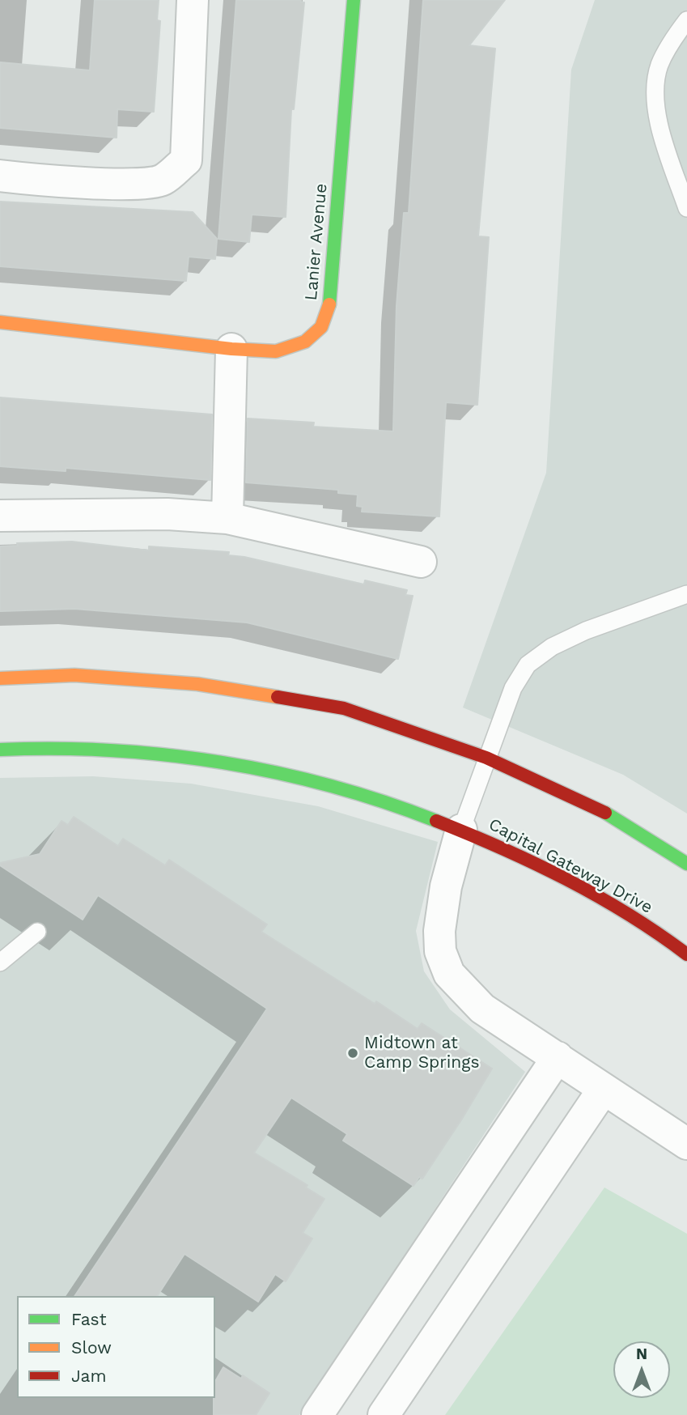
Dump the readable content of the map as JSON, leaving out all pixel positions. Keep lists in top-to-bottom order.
{
  "streets": {
    "street": ["Lanier Avenue", "Capital Gateway Drive"]
  },
  "places": ["Midtown at Camp Springs"],
  "legend": ["Fast", "Slow", "Jam"],
  "north": "top"
}
